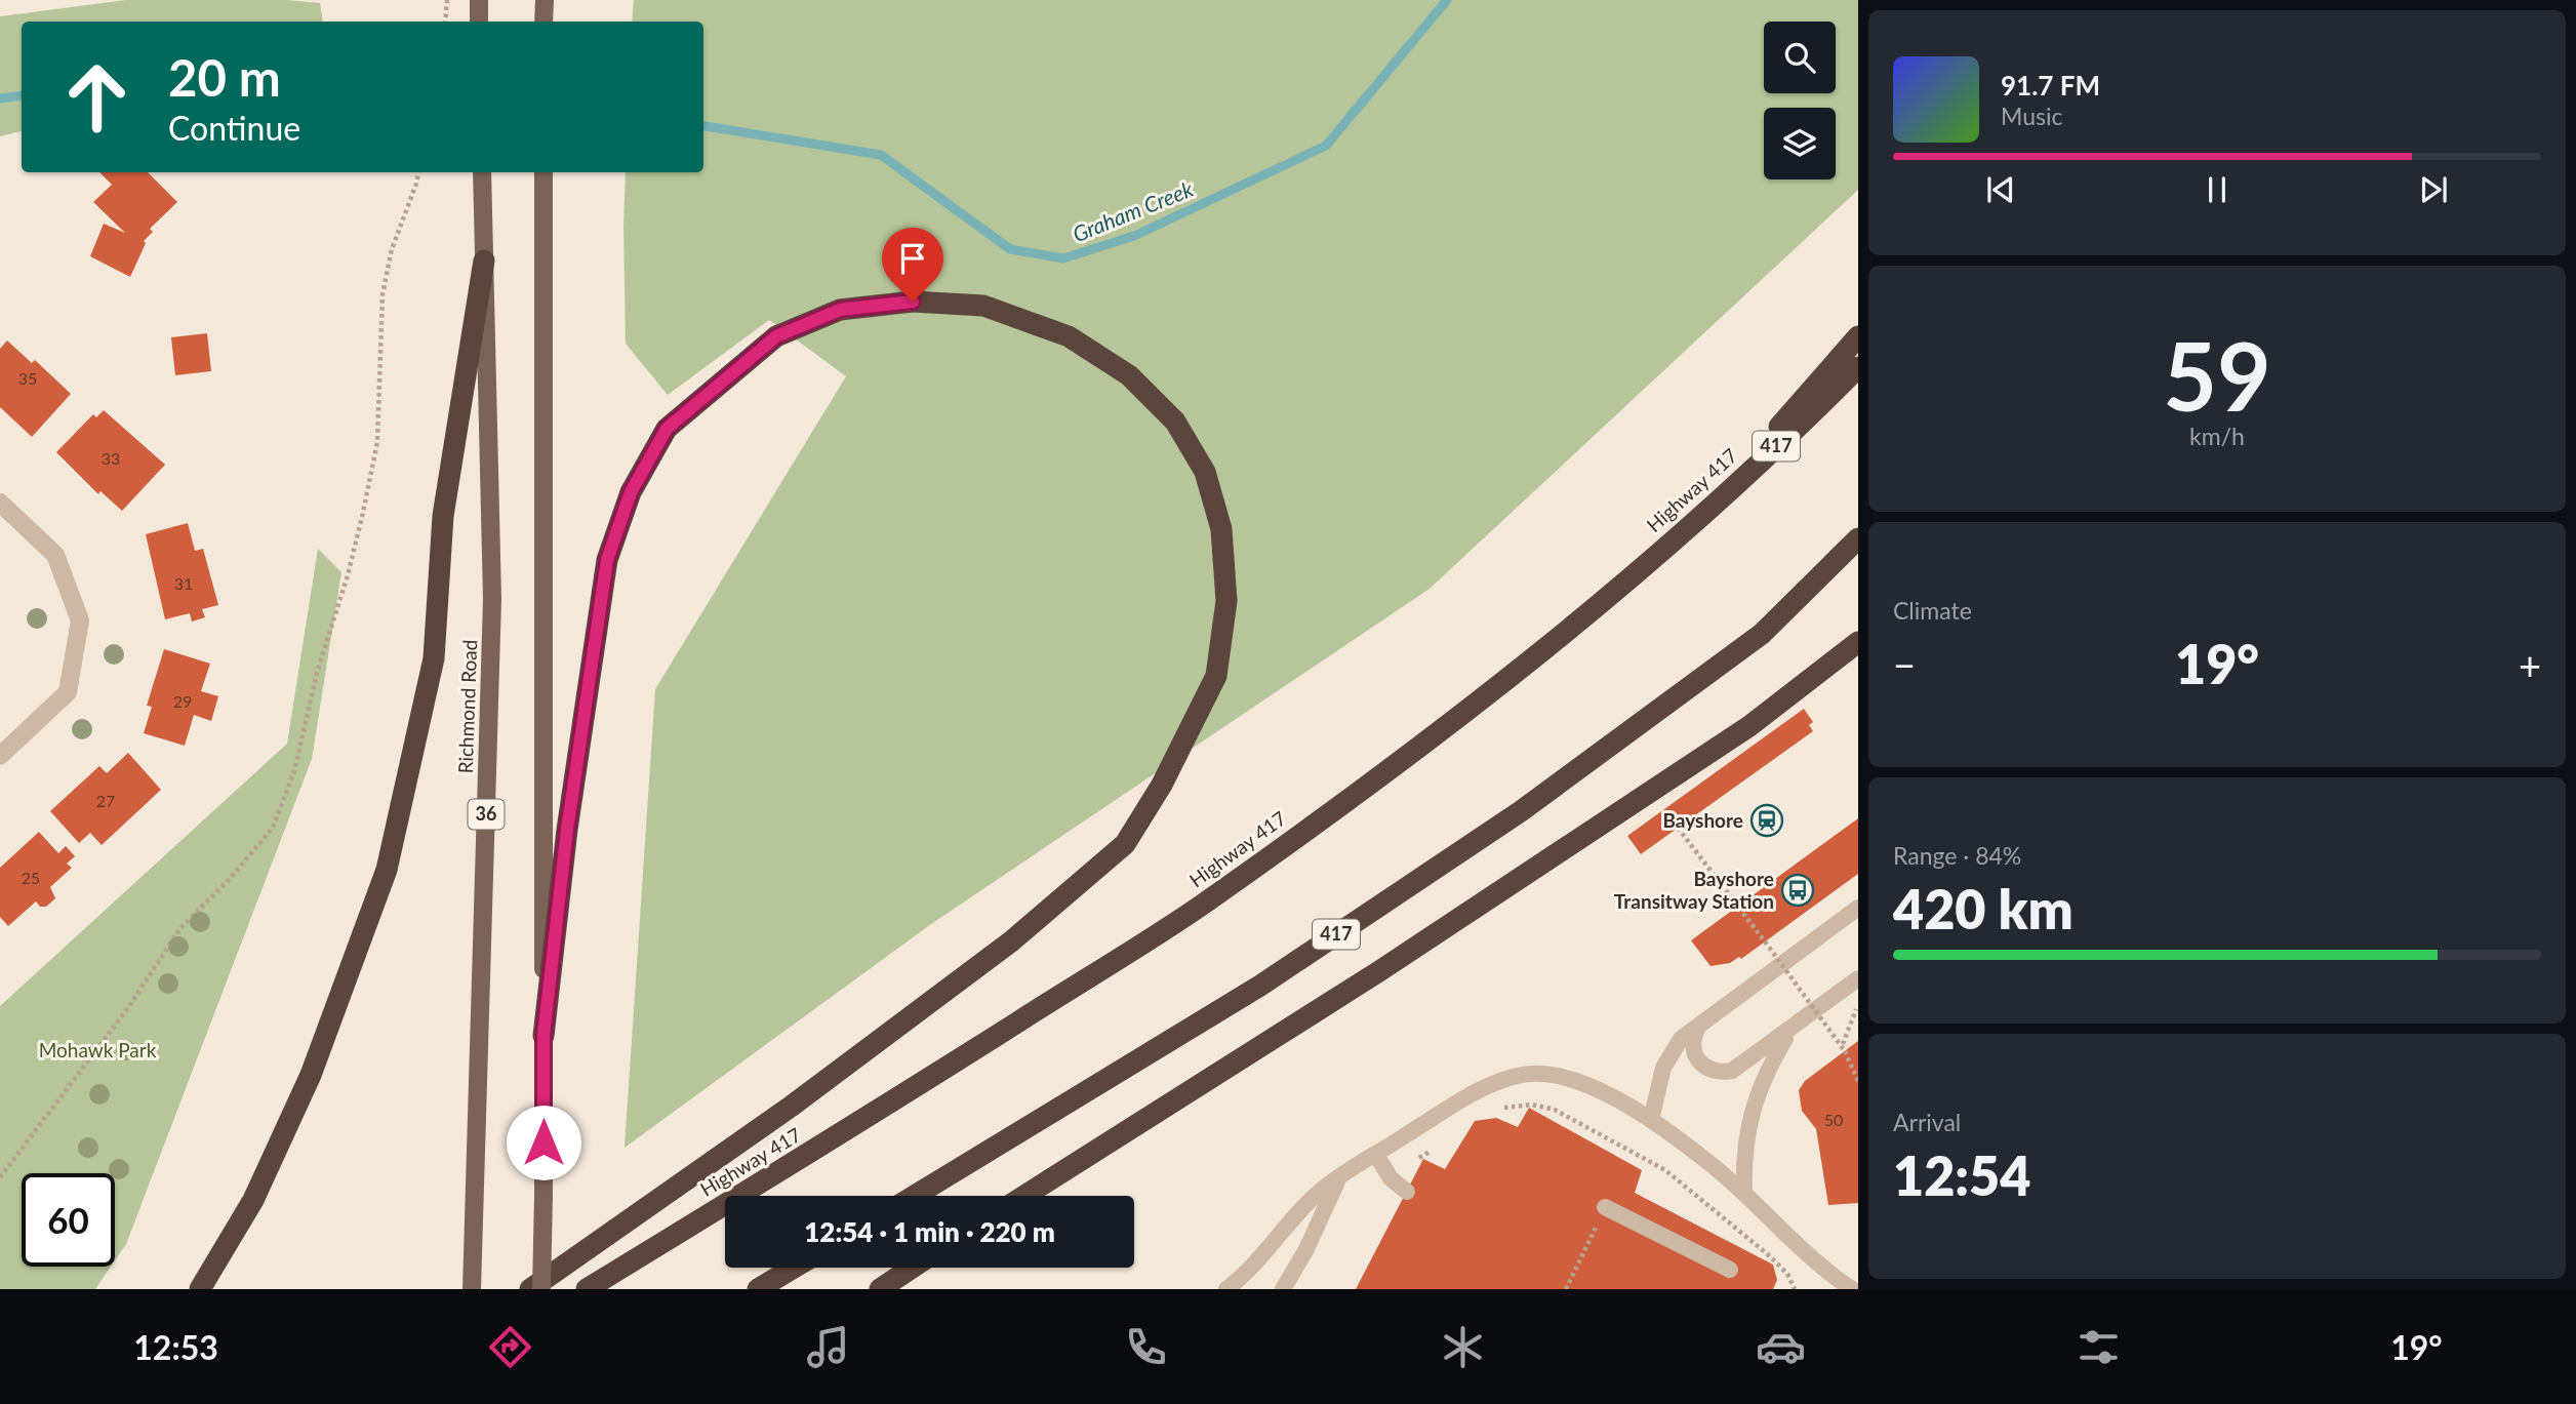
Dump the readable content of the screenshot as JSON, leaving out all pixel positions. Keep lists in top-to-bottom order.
{
  "streets": {
    "highway": ["417", "Highway 417"],
    "main road": ["Richmond Road", "36"]
  },
  "water": ["Graham Creek"],
  "parks": ["Mohawk Park"],
  "places": {
    "station": ["Bayshore"],
    "bus stop": ["Bayshore Transitway Station"]
  },
  "house_numbers": [
    "35",
    "33",
    "31",
    "29",
    "27",
    "25",
    "50"
  ],
  "page": {
    "turn": ["20 m", "Continue"],
    "song": ["91.7 FM", "Music"],
    "tile": [
      ["59", "km/h"],
      "Climate",
      ["Range · 84%", "420 km"],
      ["Arrival", "12:54"]
    ],
    "heat": ["−", "19°", "+"],
    "limit": "60",
    "trip": "12:54 · 1 min · 220 m",
    "tabs": ["12:53", "19°"]
  }
}
